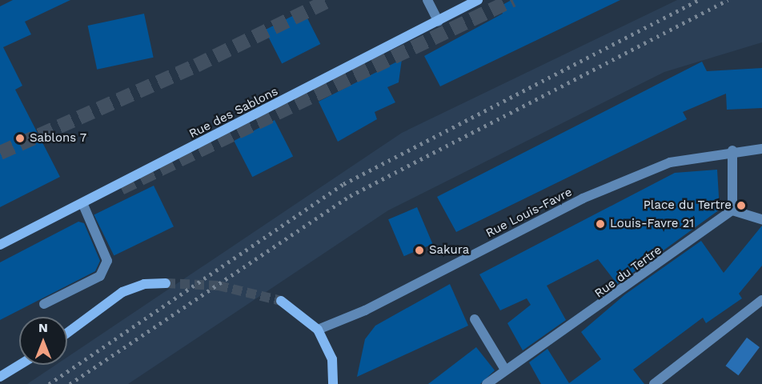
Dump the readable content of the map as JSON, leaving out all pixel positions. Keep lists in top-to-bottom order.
{
  "streets": {
    "main road": ["Rue des Sablons"],
    "street": ["Rue Louis-Favre", "Rue du Tertre"]
  },
  "places": [
    "Sablons 7",
    "Place du Tertre",
    "Louis-Favre 21",
    "Sakura"
  ],
  "north": "top"
}
